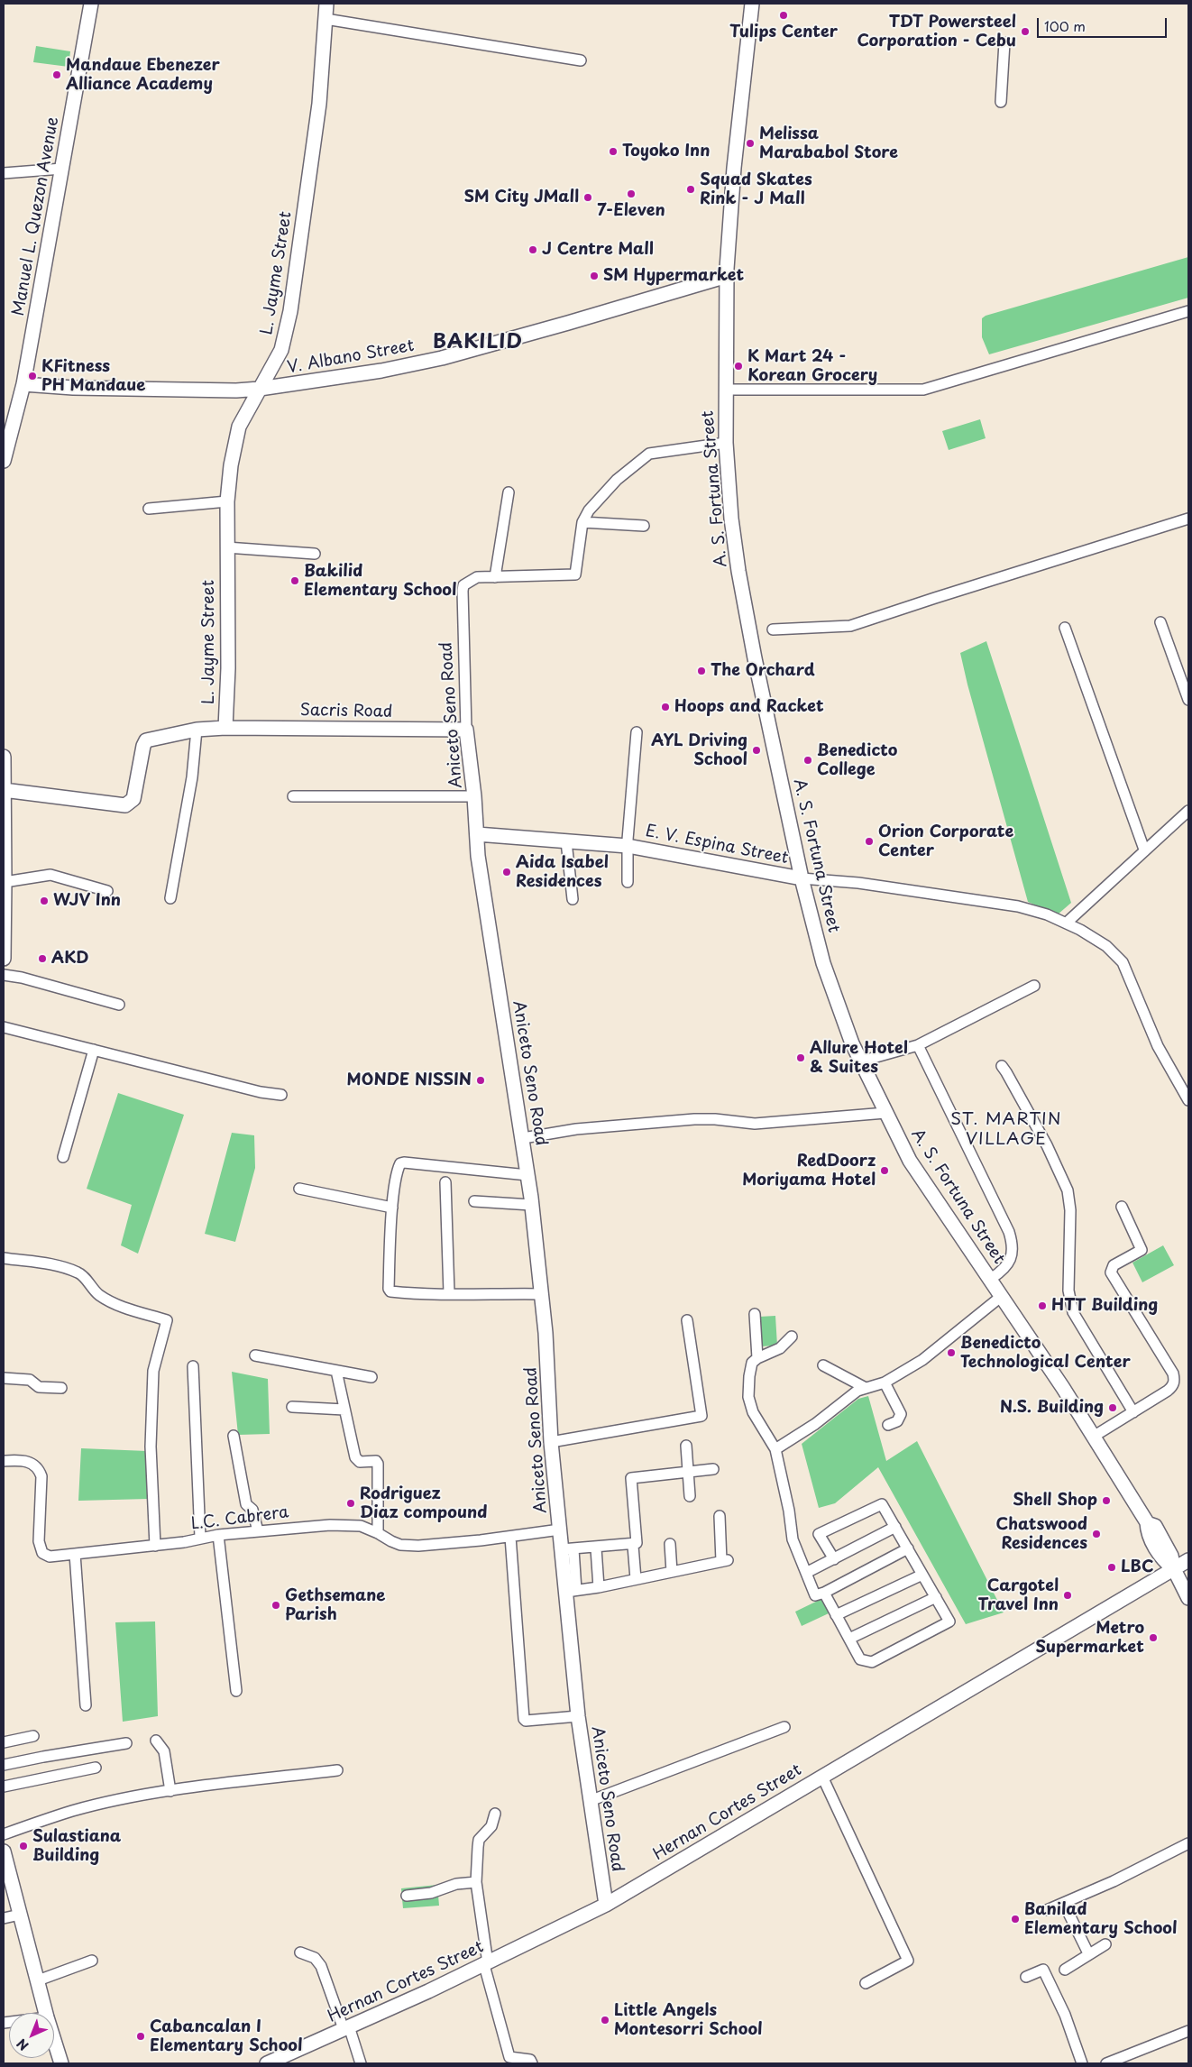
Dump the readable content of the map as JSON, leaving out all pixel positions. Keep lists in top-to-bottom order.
{
  "streets": {
    "main road": [
      "Manuel L. Quezon Avenue",
      "L. Jayme Street",
      "V. Albano Street",
      "A. S. Fortuna Street",
      "Sacris Road",
      "Aniceto Seno Road",
      "E. V. Espina Street",
      "Hernan Cortes Street"
    ],
    "street": ["L.C. Cabrera"]
  },
  "crossings": [
    ["Manuel L. Quezon Avenue", "V. Albano Street"],
    ["L. Jayme Street", "V. Albano Street"],
    ["L. Jayme Street", "Sacris Road"],
    ["V. Albano Street", "A. S. Fortuna Street"],
    ["A. S. Fortuna Street", "Aniceto Seno Road"],
    ["A. S. Fortuna Street", "E. V. Espina Street"],
    ["A. S. Fortuna Street", "Hernan Cortes Street"],
    ["Sacris Road", "Aniceto Seno Road"],
    ["Aniceto Seno Road", "E. V. Espina Street"],
    ["Aniceto Seno Road", "L.C. Cabrera"],
    ["Aniceto Seno Road", "Hernan Cortes Street"]
  ],
  "districts": ["BAKILID", "ST. MARTIN VILLAGE"],
  "places": [
    "Tulips Center",
    "TDT Powersteel Corporation - Cebu",
    "Mandaue Ebenezer Alliance Academy",
    "Melissa Marababol Store",
    "Toyoko Inn",
    "Squad Skates Rink - J Mall",
    "7-Eleven",
    "SM City JMall",
    "J Centre Mall",
    "SM Hypermarket",
    "K Mart 24 - Korean Grocery",
    "KFitness PH Mandaue",
    "Bakilid Elementary School",
    "The Orchard",
    "Hoops and Racket",
    "AYL Driving School",
    "Benedicto College",
    "Orion Corporate Center",
    "Aida Isabel Residences",
    "WJV Inn",
    "AKD",
    "Allure Hotel & Suites",
    "MONDE NISSIN",
    "RedDoorz Moriyama Hotel",
    "HTT Building",
    "Benedicto Technological Center",
    "N.S. Building",
    "Shell Shop",
    "Rodriguez Diaz compound",
    "Chatswood Residences",
    "LBC",
    "Cargotel Travel Inn",
    "Gethsemane Parish",
    "Metro Supermarket",
    "Sulastiana Building",
    "Banilad Elementary School",
    "Little Angels Montesorri School",
    "Cabancalan I Elementary School"
  ],
  "scale_bar": "100 m",
  "north": "bottom left"
}
